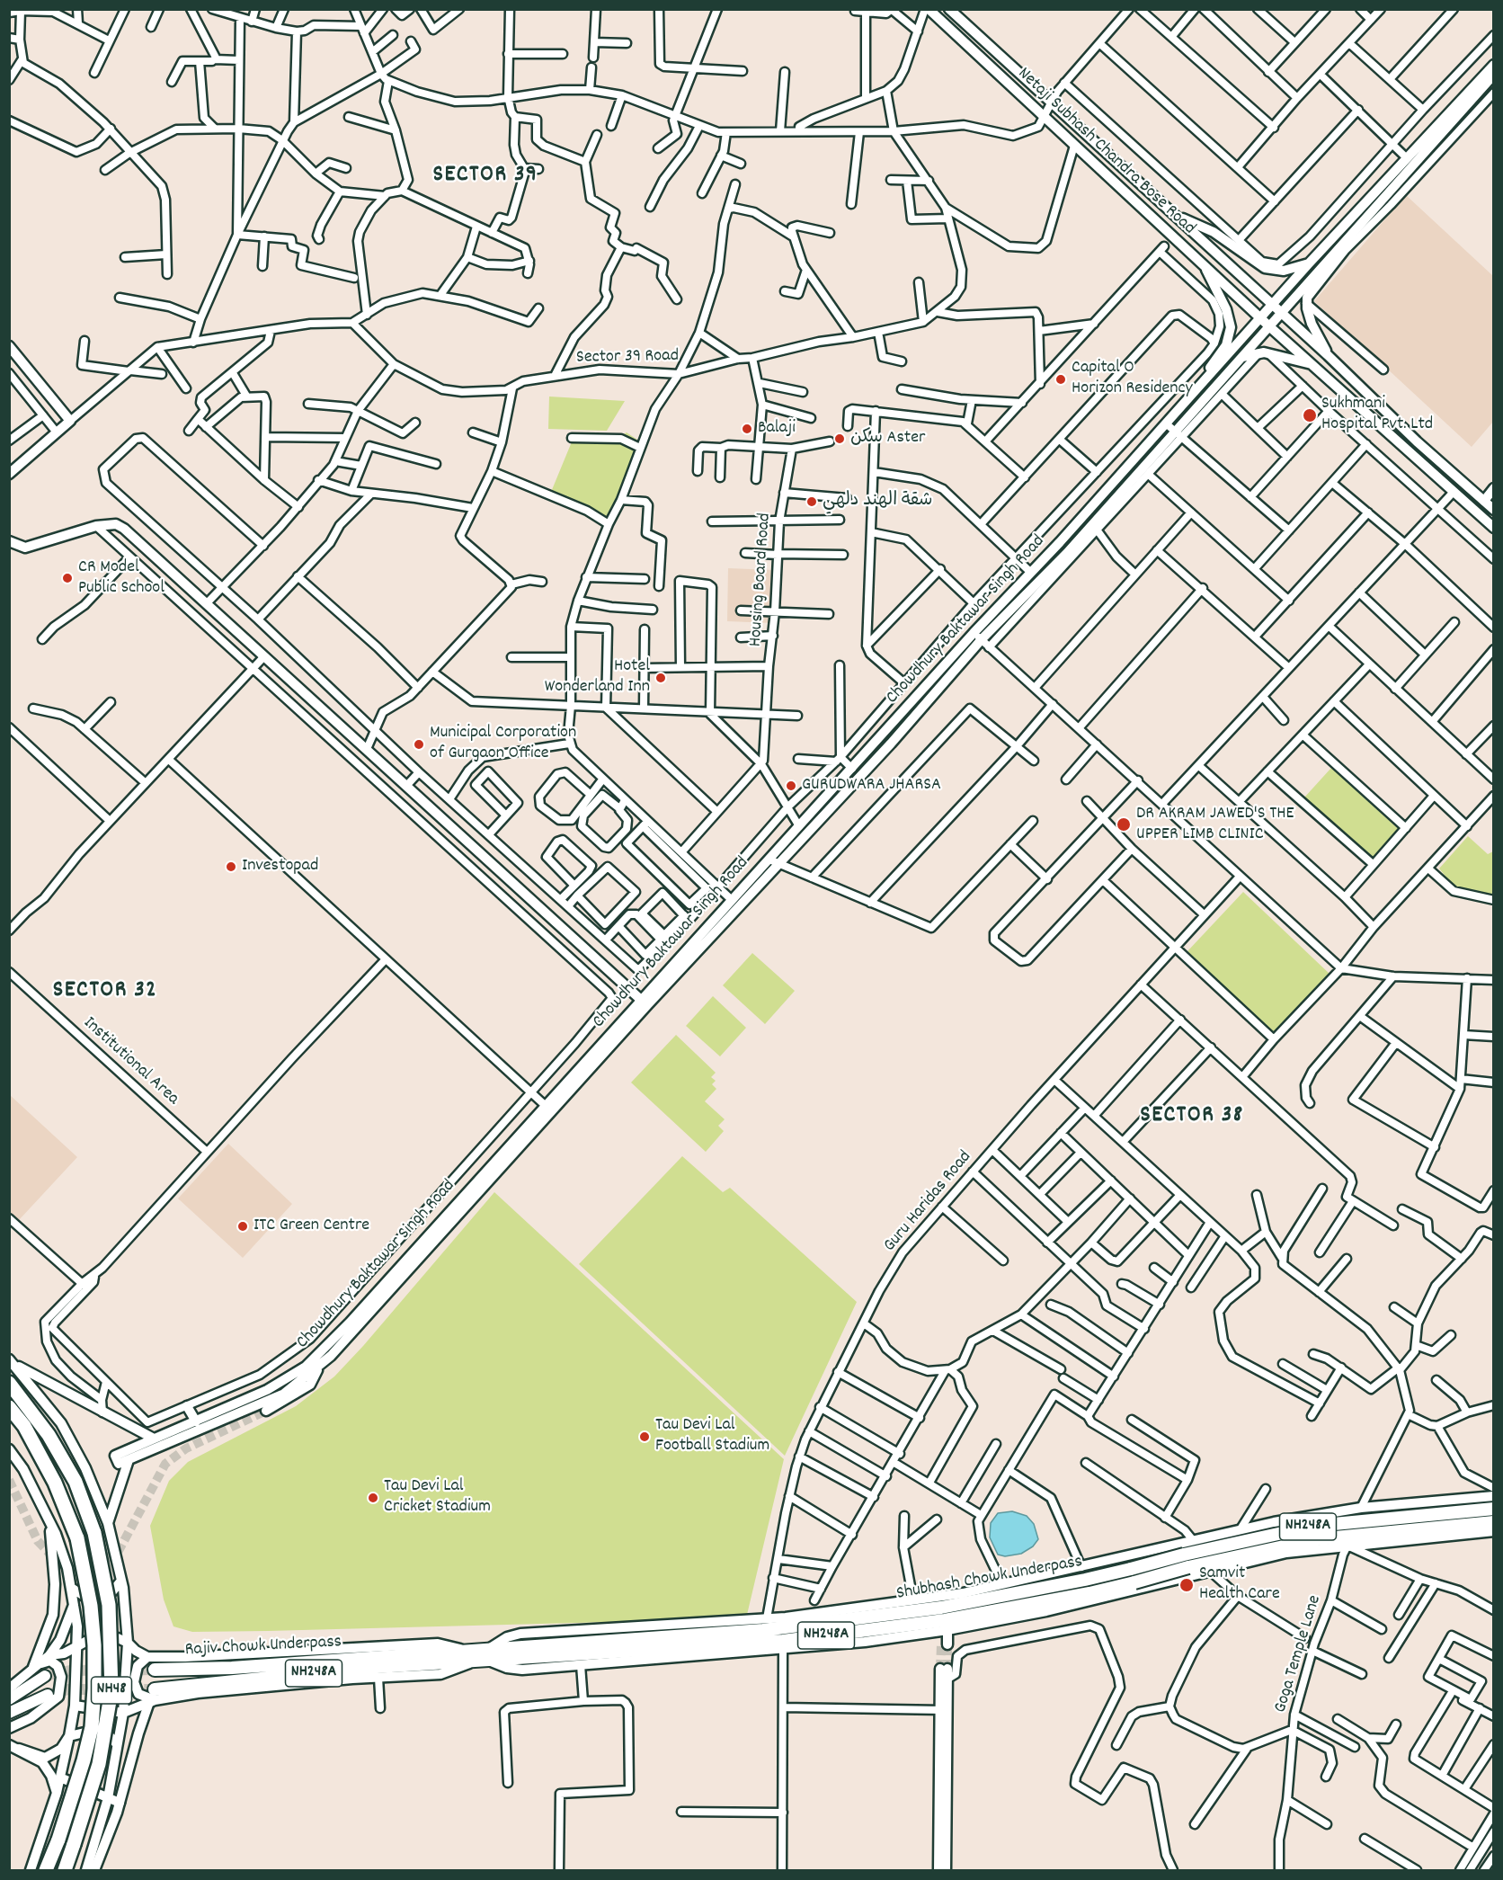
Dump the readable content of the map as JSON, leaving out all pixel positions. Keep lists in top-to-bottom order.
{
  "streets": {
    "highway": [
      "NH248A",
      "Shubhash Chowk Underpass",
      "Rajiv Chowk Underpass",
      "NH48"
    ],
    "main road": ["Netaji Subhash Chandra Bose Road", "Chowdhury Baktawar Singh Road"],
    "street": [
      "Sector 39 Road",
      "Housing Board Road",
      "Institutional Area",
      "Guru Haridas Road",
      "Goga Temple Lane"
    ]
  },
  "crossings": [
    ["Netaji Subhash Chandra Bose Road", "Chowdhury Baktawar Singh Road"],
    ["NH248A", "Shubhash Chowk Underpass"],
    ["NH248A", "Rajiv Chowk Underpass"]
  ],
  "districts": ["SECTOR 39", "SECTOR 32", "SECTOR 38"],
  "places": [
    "Capital O Horizon Residency",
    "Sukhmani Hospital Pvt. Ltd",
    "Balaji",
    "سكن Aster",
    "شقة الهند دلهي",
    "CR Model Public School",
    "Hotel Wonderland Inn",
    "Municipal Corporation of Gurgaon Office",
    "GURUDWARA JHARSA",
    "DR AKRAM JAWED'S THE UPPER LIMB CLINIC",
    "Investopad",
    "ITC Green Centre",
    "Tau Devi Lal Football Stadium",
    "Tau Devi Lal Cricket Stadium",
    "Samvit Health Care"
  ]
}
